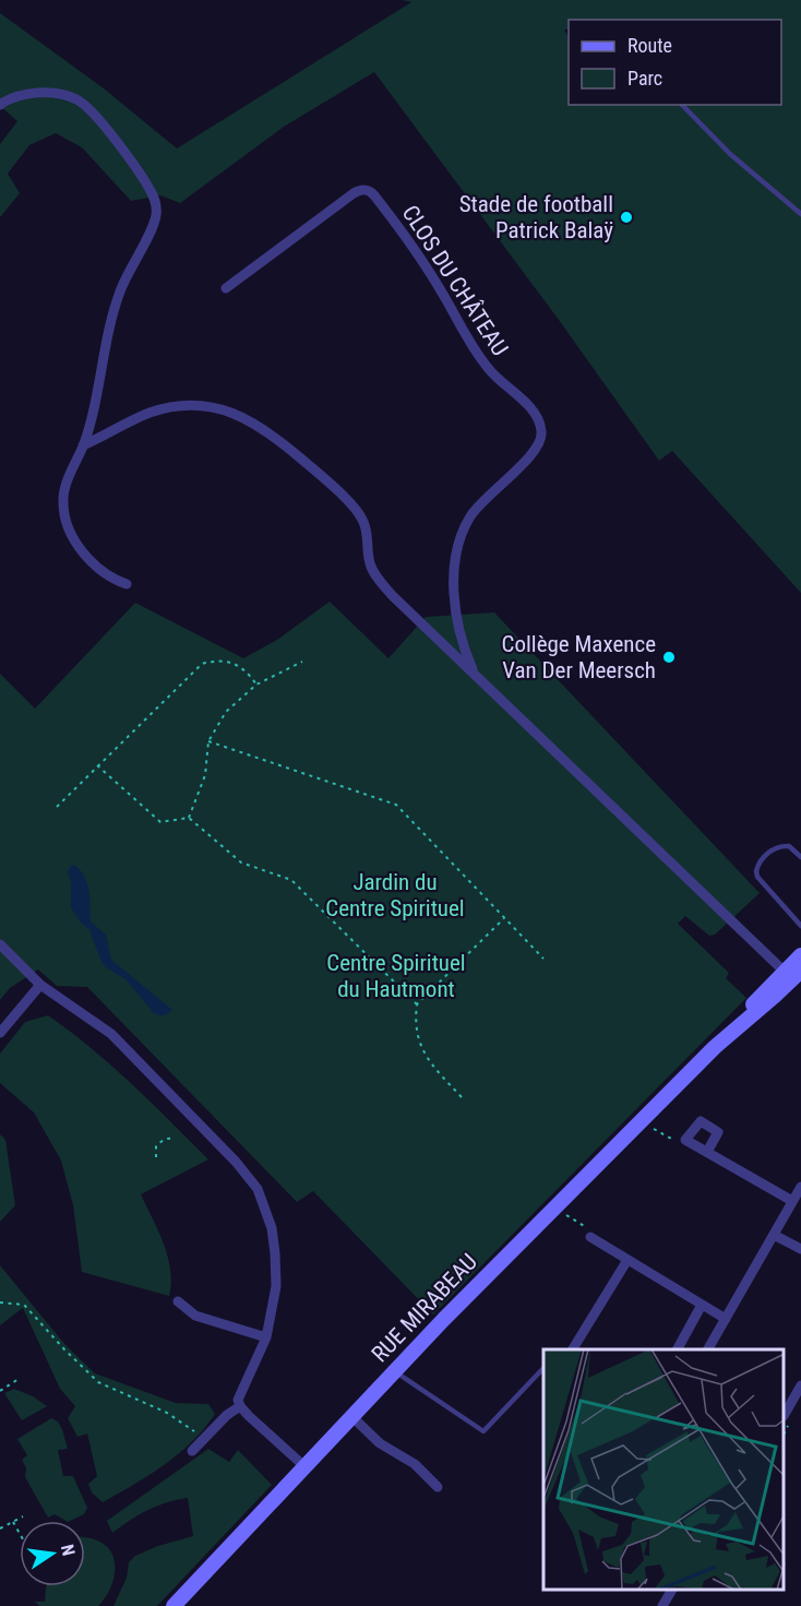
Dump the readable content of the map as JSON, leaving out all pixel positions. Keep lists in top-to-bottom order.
{
  "streets": {
    "main road": ["RUE MIRABEAU"],
    "street": ["CLOS DU CHÂTEAU"]
  },
  "parks": ["Jardin du Centre Spirituel", "Centre Spirituel du Hautmont"],
  "places": ["Stade de football Patrick Balaÿ", "Collège Maxence Van Der Meersch"],
  "legend": ["Route", "Parc"],
  "north": "right"
}
